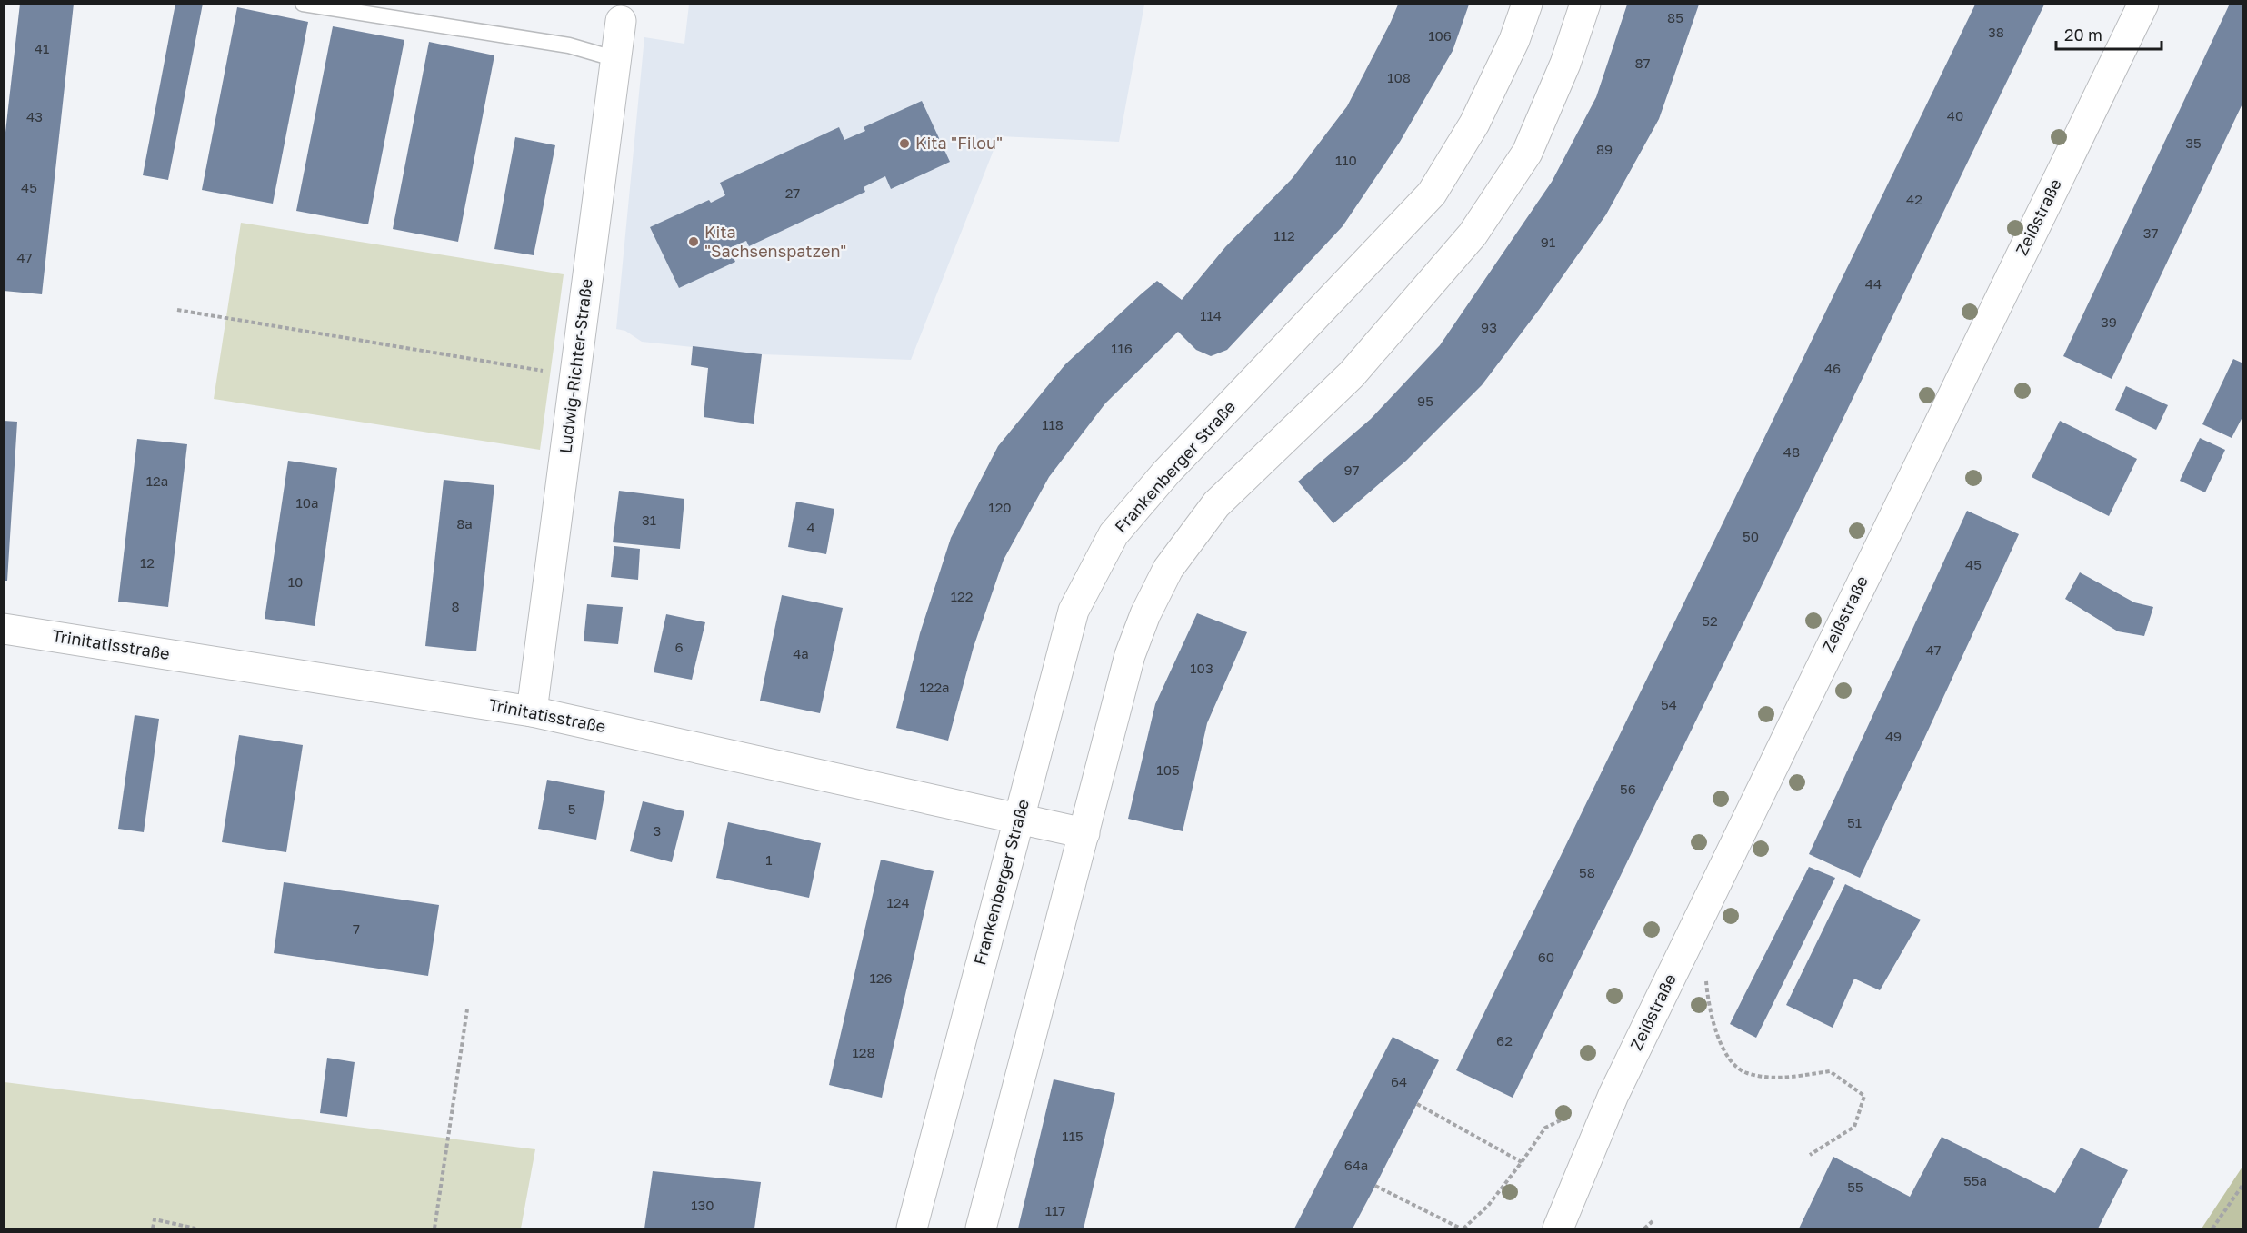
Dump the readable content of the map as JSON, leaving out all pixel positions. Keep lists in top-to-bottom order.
{
  "streets": {
    "street": [
      "Zeißstraße",
      "Ludwig-Richter-Straße",
      "Frankenberger Straße",
      "Trinitatisstraße"
    ]
  },
  "crossings": [
    ["Ludwig-Richter-Straße", "Trinitatisstraße"],
    ["Frankenberger Straße", "Trinitatisstraße"]
  ],
  "places": ["Kita \"Filou\"", "Kita \"Sachsenspatzen\""],
  "house_numbers": [
    "85",
    "38",
    "106",
    "41",
    "87",
    "108",
    "40",
    "43",
    "35",
    "89",
    "110",
    "45",
    "27",
    "42",
    "37",
    "112",
    "91",
    "47",
    "44",
    "114",
    "39",
    "93",
    "116",
    "46",
    "95",
    "118",
    "48",
    "97",
    "12a",
    "10a",
    "120",
    "31",
    "8a",
    "4",
    "50",
    "12",
    "45",
    "10",
    "122",
    "8",
    "52",
    "6",
    "47",
    "4a",
    "103",
    "122a",
    "54",
    "49",
    "105",
    "56",
    "5",
    "51",
    "3",
    "1",
    "58",
    "124",
    "7",
    "60",
    "126",
    "62",
    "128",
    "64",
    "115",
    "64a",
    "55a",
    "55",
    "130",
    "117"
  ],
  "scale_bar": "20 m"
}
